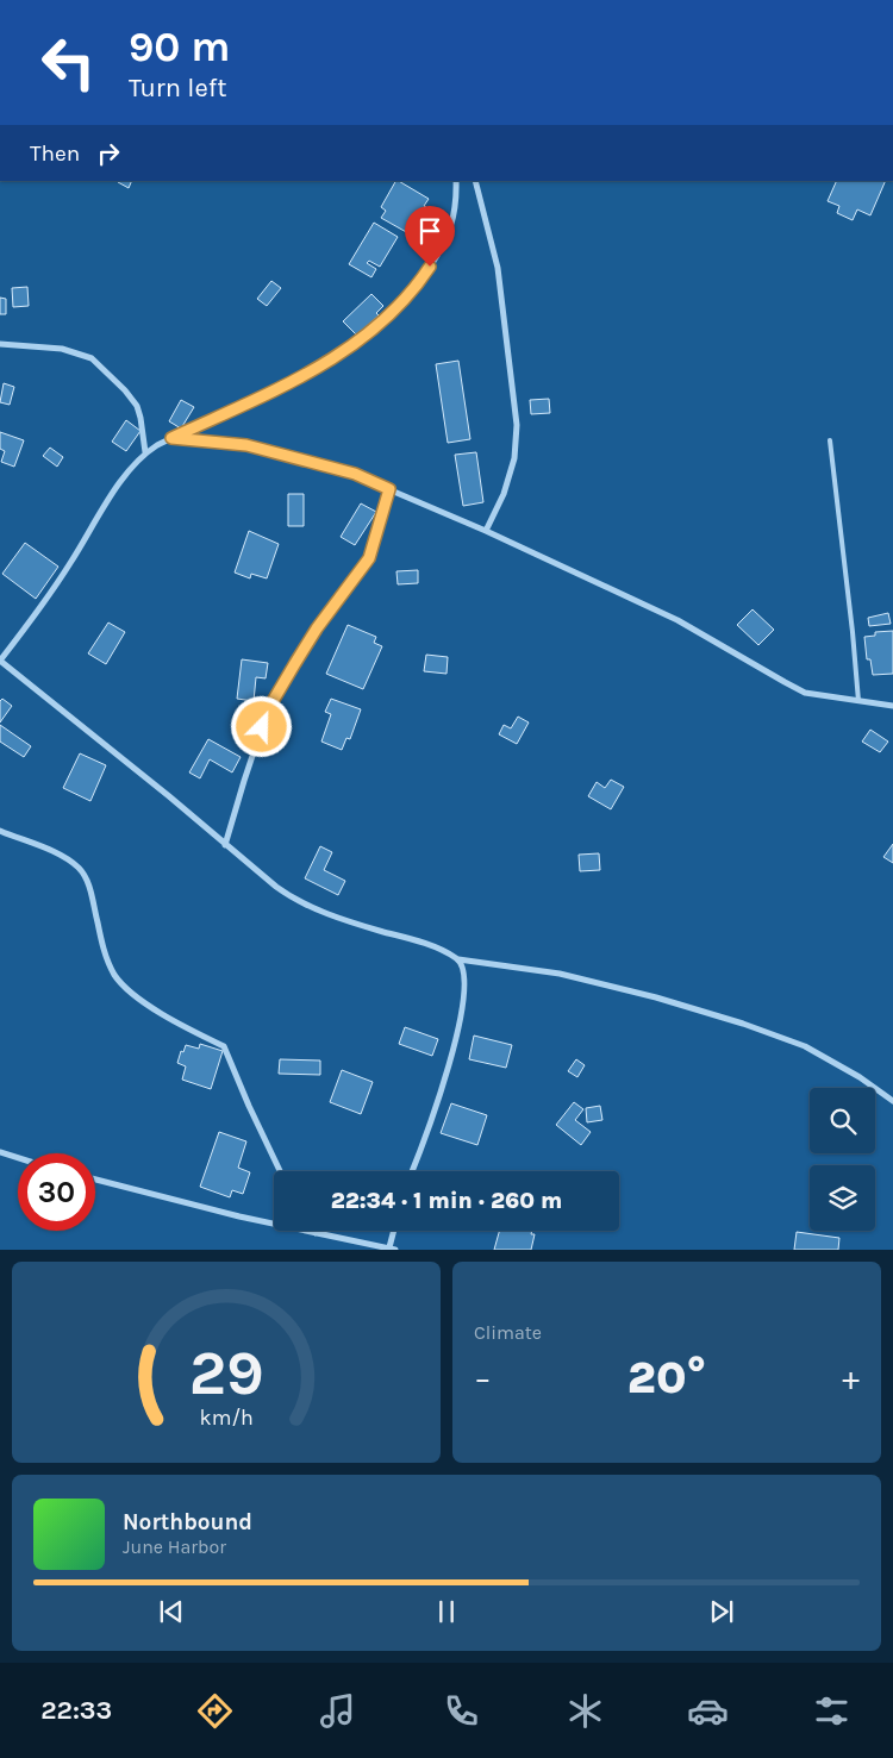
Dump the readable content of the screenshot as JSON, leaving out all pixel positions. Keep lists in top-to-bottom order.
{
  "page": {
    "turn": ["90 m", "Turn left"],
    "then": "Then",
    "limit": "30",
    "trip": "22:34 · 1 min · 260 m",
    "tile": "Climate",
    "heat": ["−", "20°", "+"],
    "song": ["Northbound", "June Harbor"],
    "tabs": "22:33",
    "gauge": ["29", "km/h"]
  }
}
